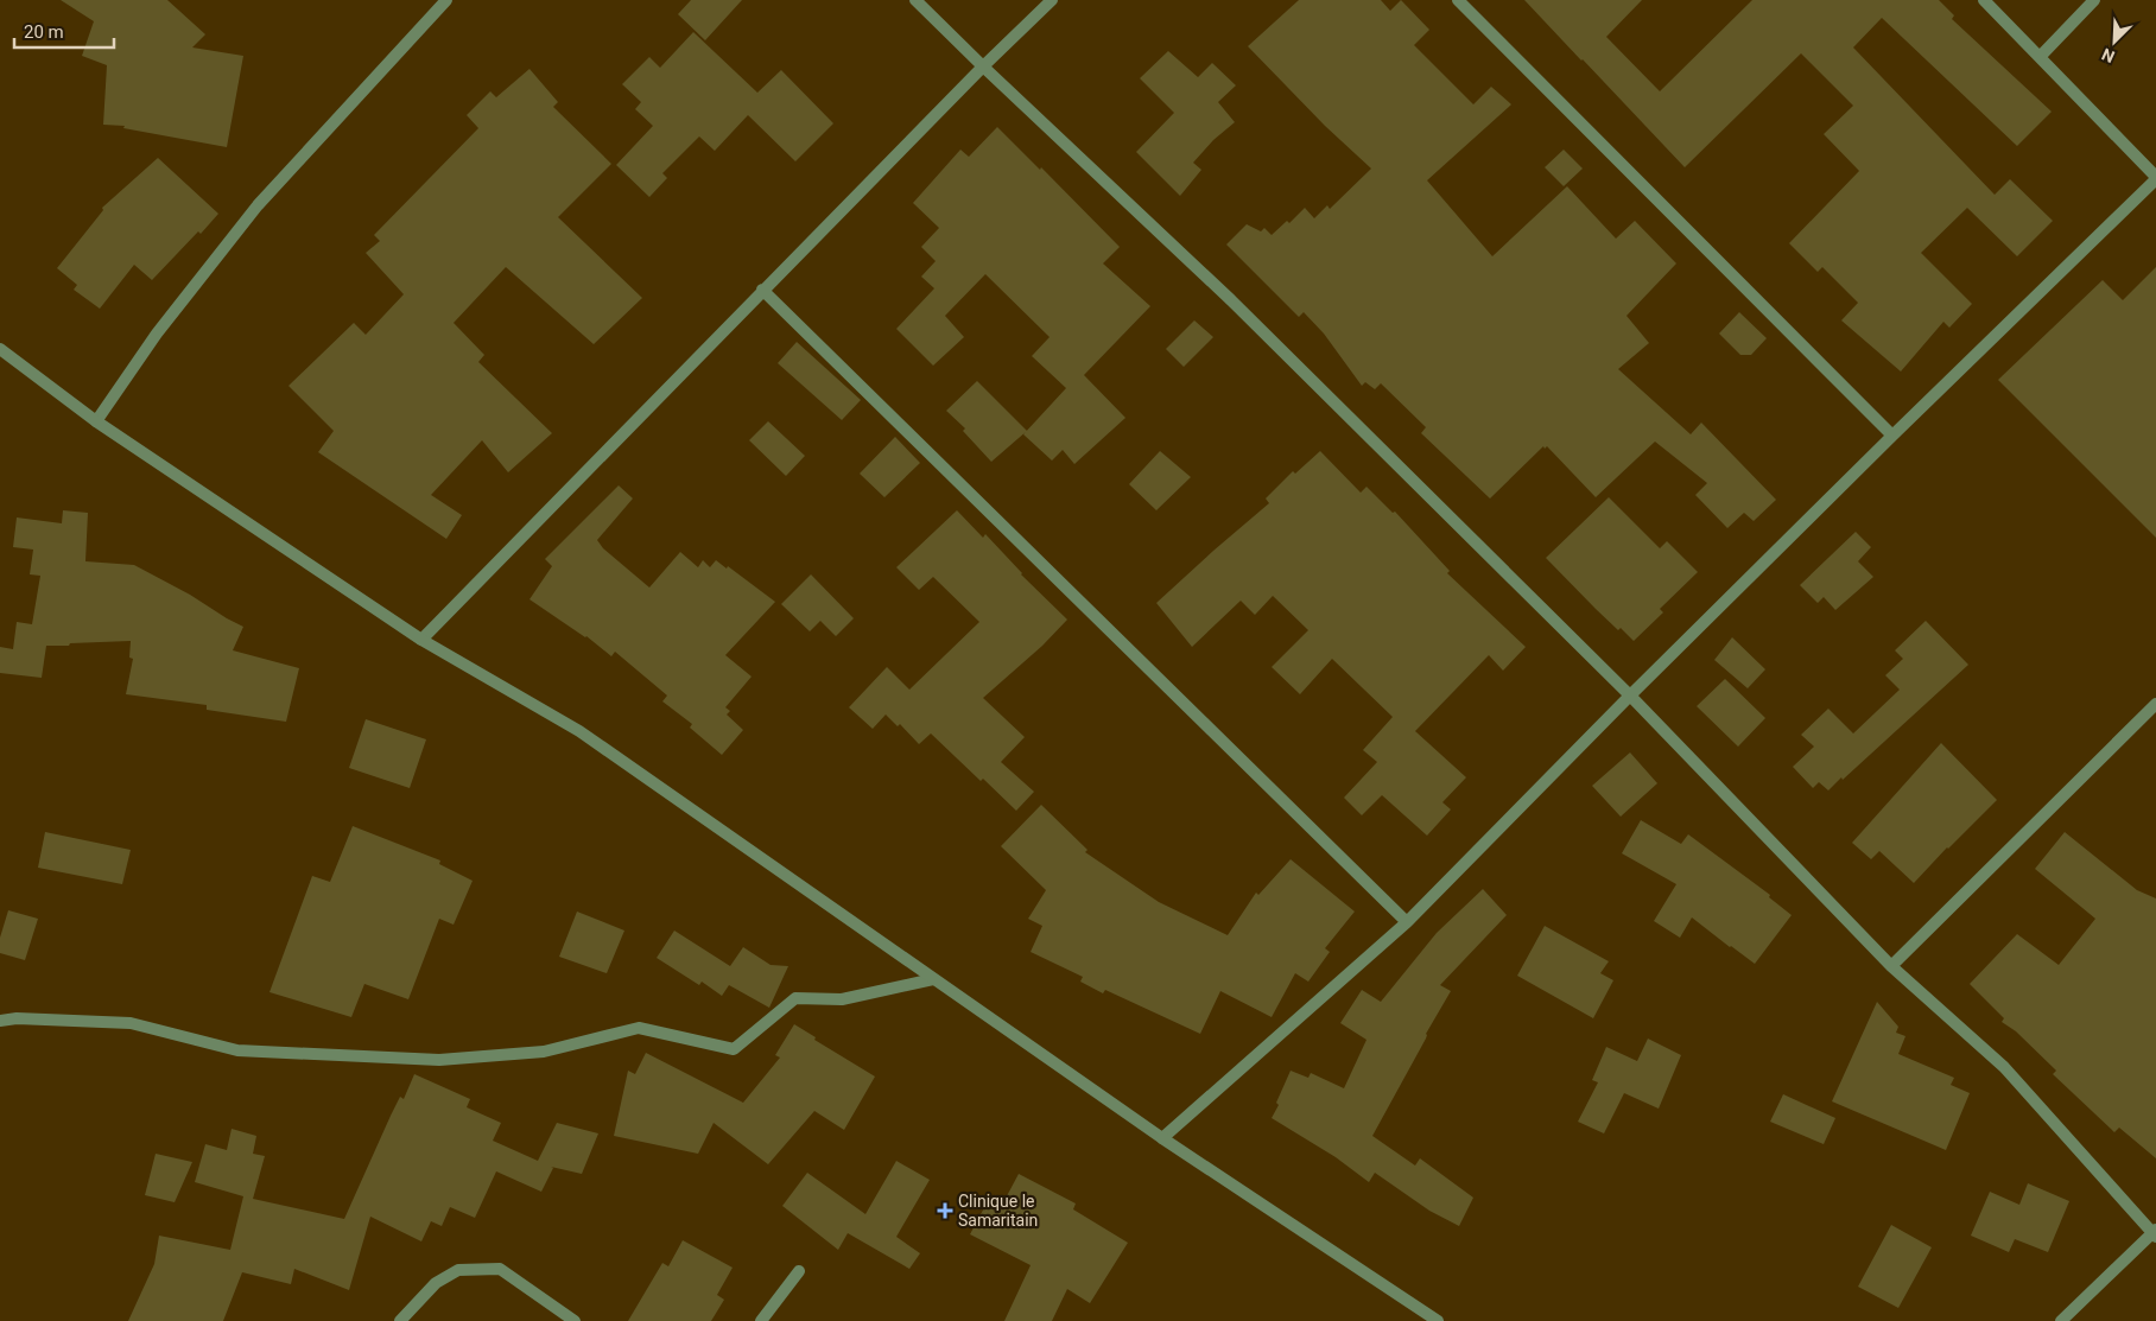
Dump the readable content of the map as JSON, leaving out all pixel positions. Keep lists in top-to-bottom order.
{
  "places": {
    "health": ["Clinique le Samaritain"]
  },
  "scale_bar": "20 m",
  "north": "bottom left"
}
